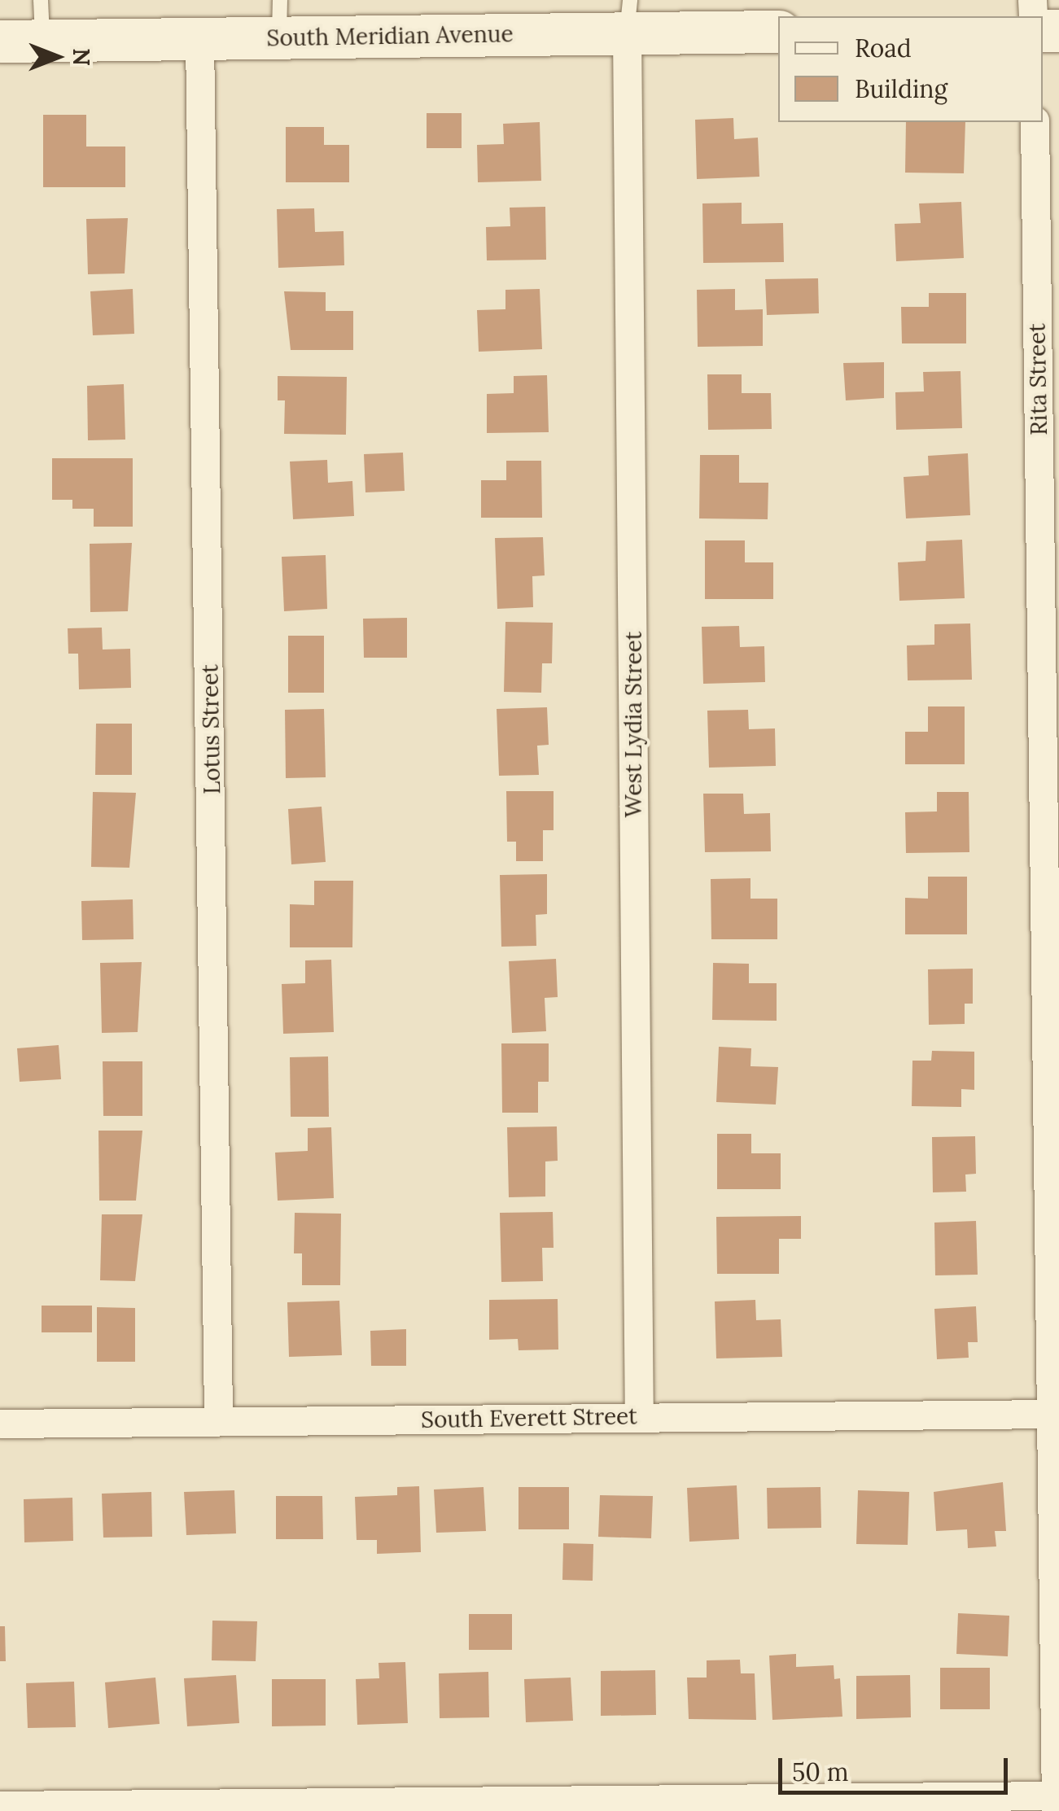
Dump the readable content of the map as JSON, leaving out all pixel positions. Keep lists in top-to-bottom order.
{
  "streets": {
    "main road": ["South Meridian Avenue"],
    "street": [
      "Rita Street",
      "West Lydia Street",
      "Lotus Street",
      "South Everett Street"
    ]
  },
  "crossings": [
    ["South Meridian Avenue", "West Lydia Street"],
    ["South Meridian Avenue", "Lotus Street"],
    ["Rita Street", "South Everett Street"],
    ["West Lydia Street", "South Everett Street"],
    ["Lotus Street", "South Everett Street"]
  ],
  "legend": ["Road", "Building"],
  "scale_bar": "50 m",
  "north": "right"
}
